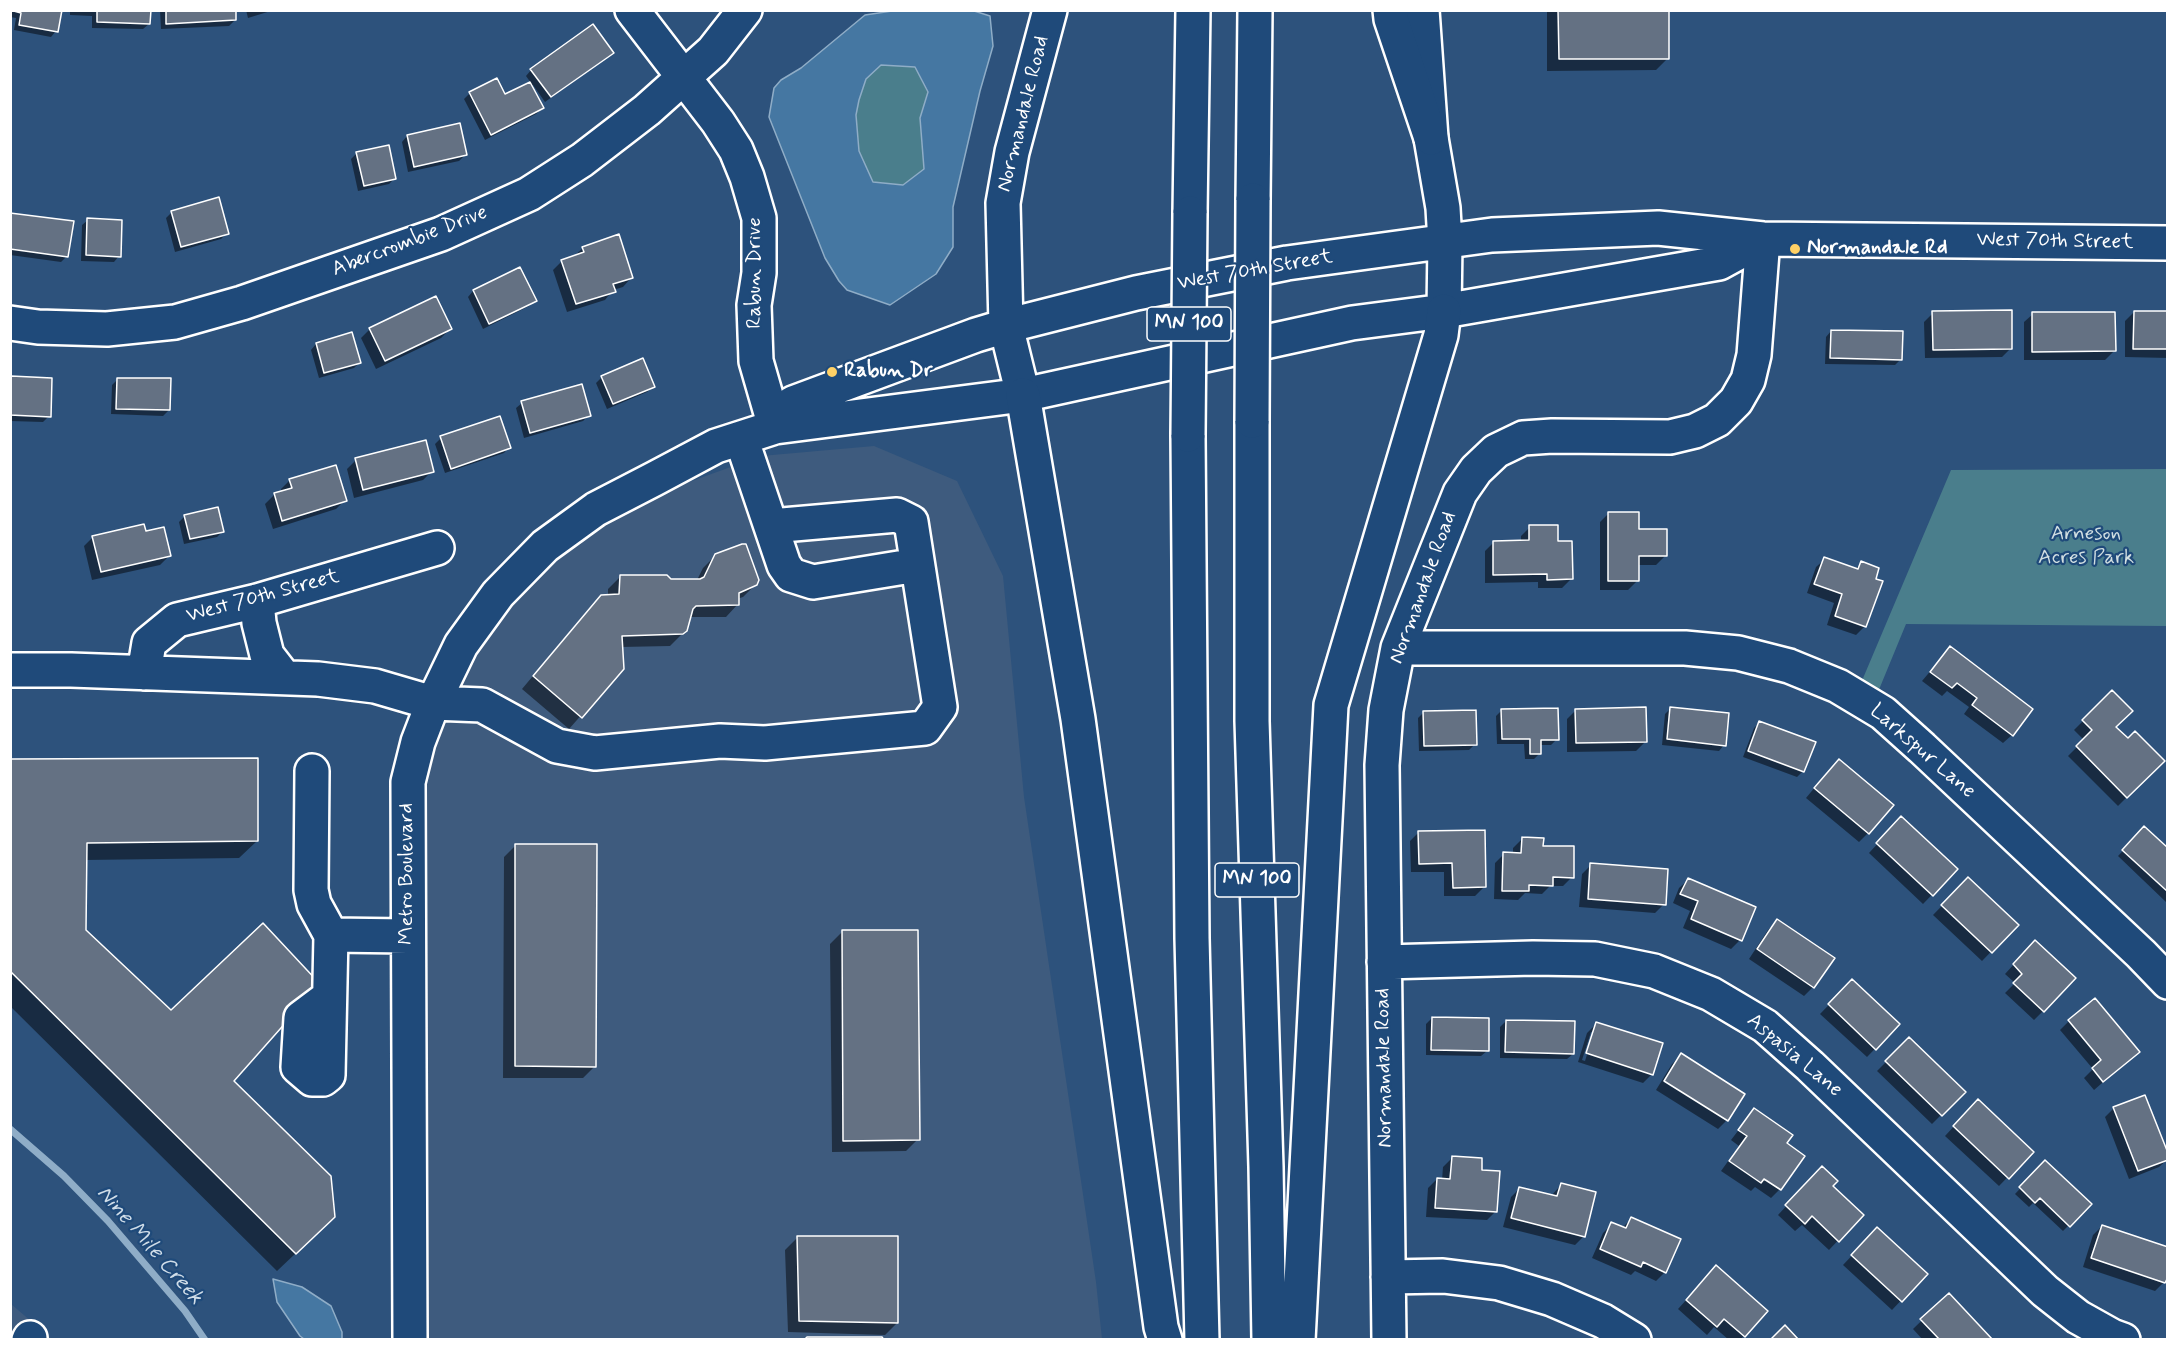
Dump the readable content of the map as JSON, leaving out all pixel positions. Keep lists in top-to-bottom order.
{
  "streets": {
    "main road": [
      "Normandale Road",
      "Abercrombie Drive",
      "West 70th Street",
      "Rabun Drive",
      "MN 100",
      "Larkspur Lane",
      "Metro Boulevard",
      "Aspasia Lane"
    ]
  },
  "crossings": [
    ["Normandale Road", "West 70th Street"],
    ["Normandale Road", "Larkspur Lane"],
    ["Normandale Road", "Aspasia Lane"],
    ["Abercrombie Drive", "Rabun Drive"],
    ["West 70th Street", "Rabun Drive"],
    ["West 70th Street", "Metro Boulevard"]
  ],
  "water": ["Nine Mile Creek"],
  "parks": ["Arneson Acres Park"],
  "places": ["Normandale Rd", "Rabun Dr"]
}
